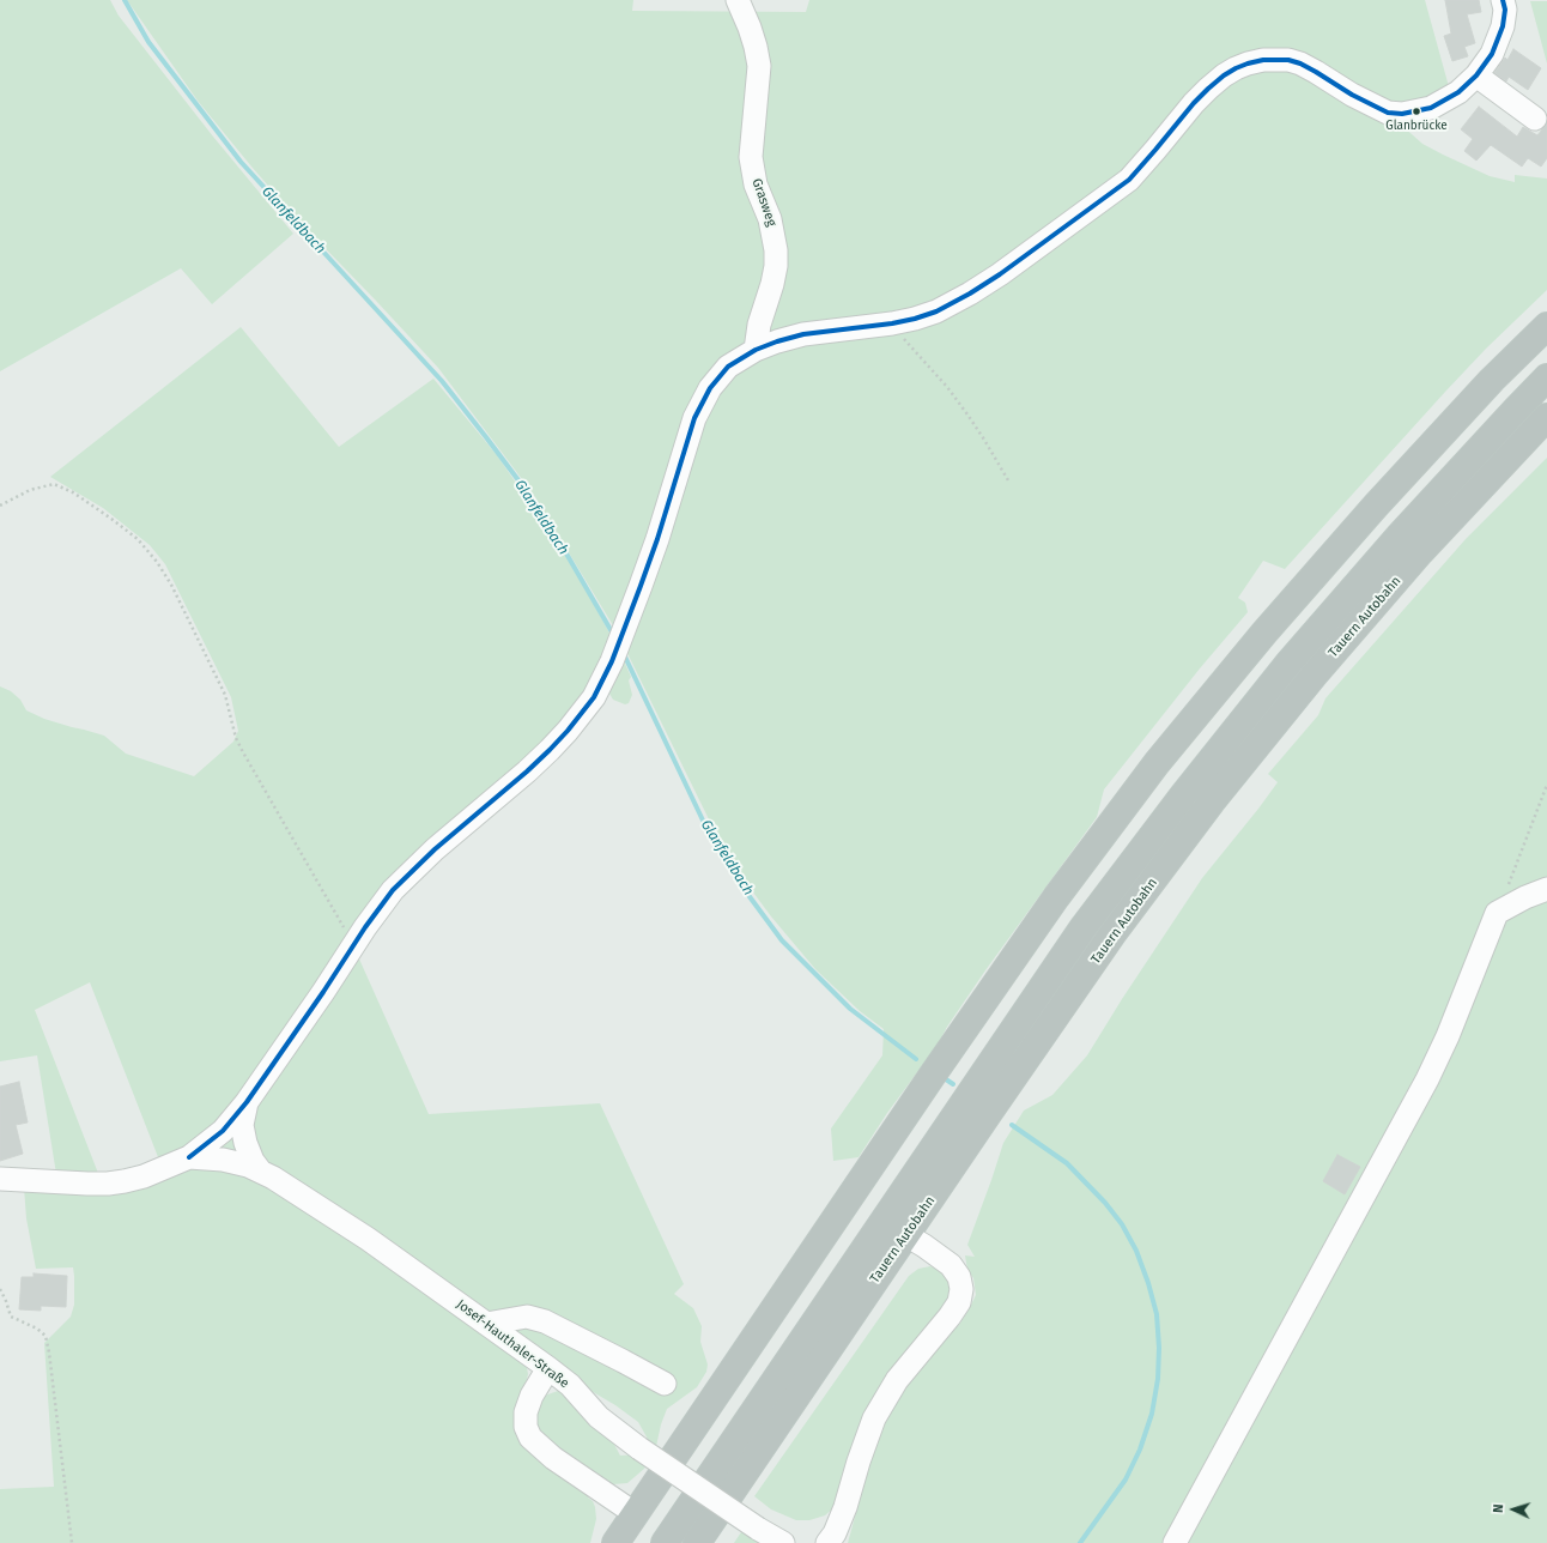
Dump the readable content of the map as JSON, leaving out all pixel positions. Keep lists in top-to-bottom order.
{
  "streets": {
    "highway": ["Tauern Autobahn"],
    "street": ["Grasweg", "Josef-Hauthaler-Straße"]
  },
  "water": ["Glanfeldbach"],
  "places": ["Glanbrücke"],
  "north": "left"
}
